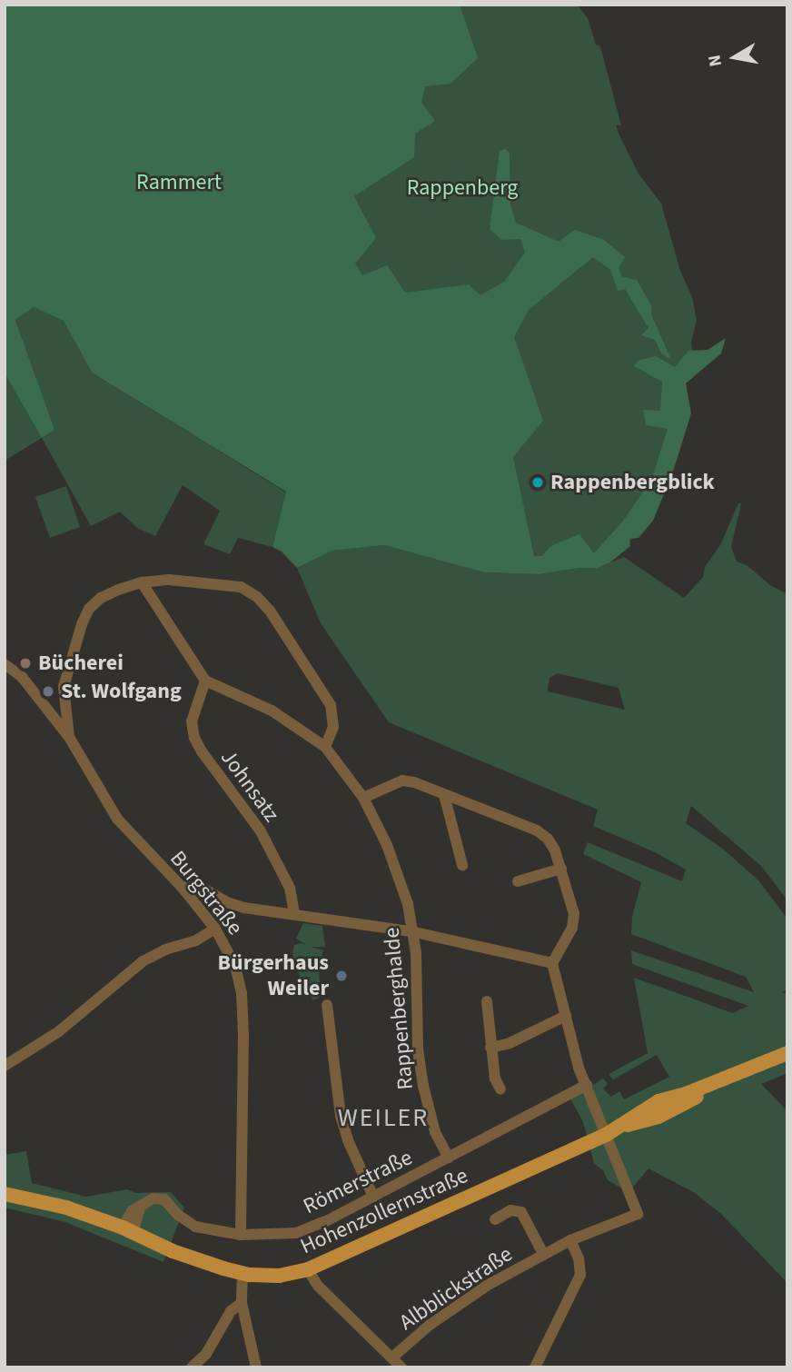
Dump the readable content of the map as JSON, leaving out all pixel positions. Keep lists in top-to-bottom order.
{
  "streets": {
    "main road": ["Hohenzollernstraße"],
    "street": [
      "Johnsatz",
      "Burgstraße",
      "Rappenberghalde",
      "Römerstraße",
      "Albblickstraße"
    ]
  },
  "crossings": [
    ["Johnsatz", "Rappenberghalde"],
    ["Burgstraße", "Römerstraße"],
    ["Rappenberghalde", "Römerstraße"],
    ["Römerstraße", "Hohenzollernstraße"],
    ["Hohenzollernstraße", "Albblickstraße"]
  ],
  "districts": ["WEILER"],
  "parks": ["Rammert", "Rappenberg"],
  "places": [
    "Rappenbergblick",
    "Bücherei",
    "St. Wolfgang",
    "Bürgerhaus Weiler"
  ],
  "north": "left"
}
